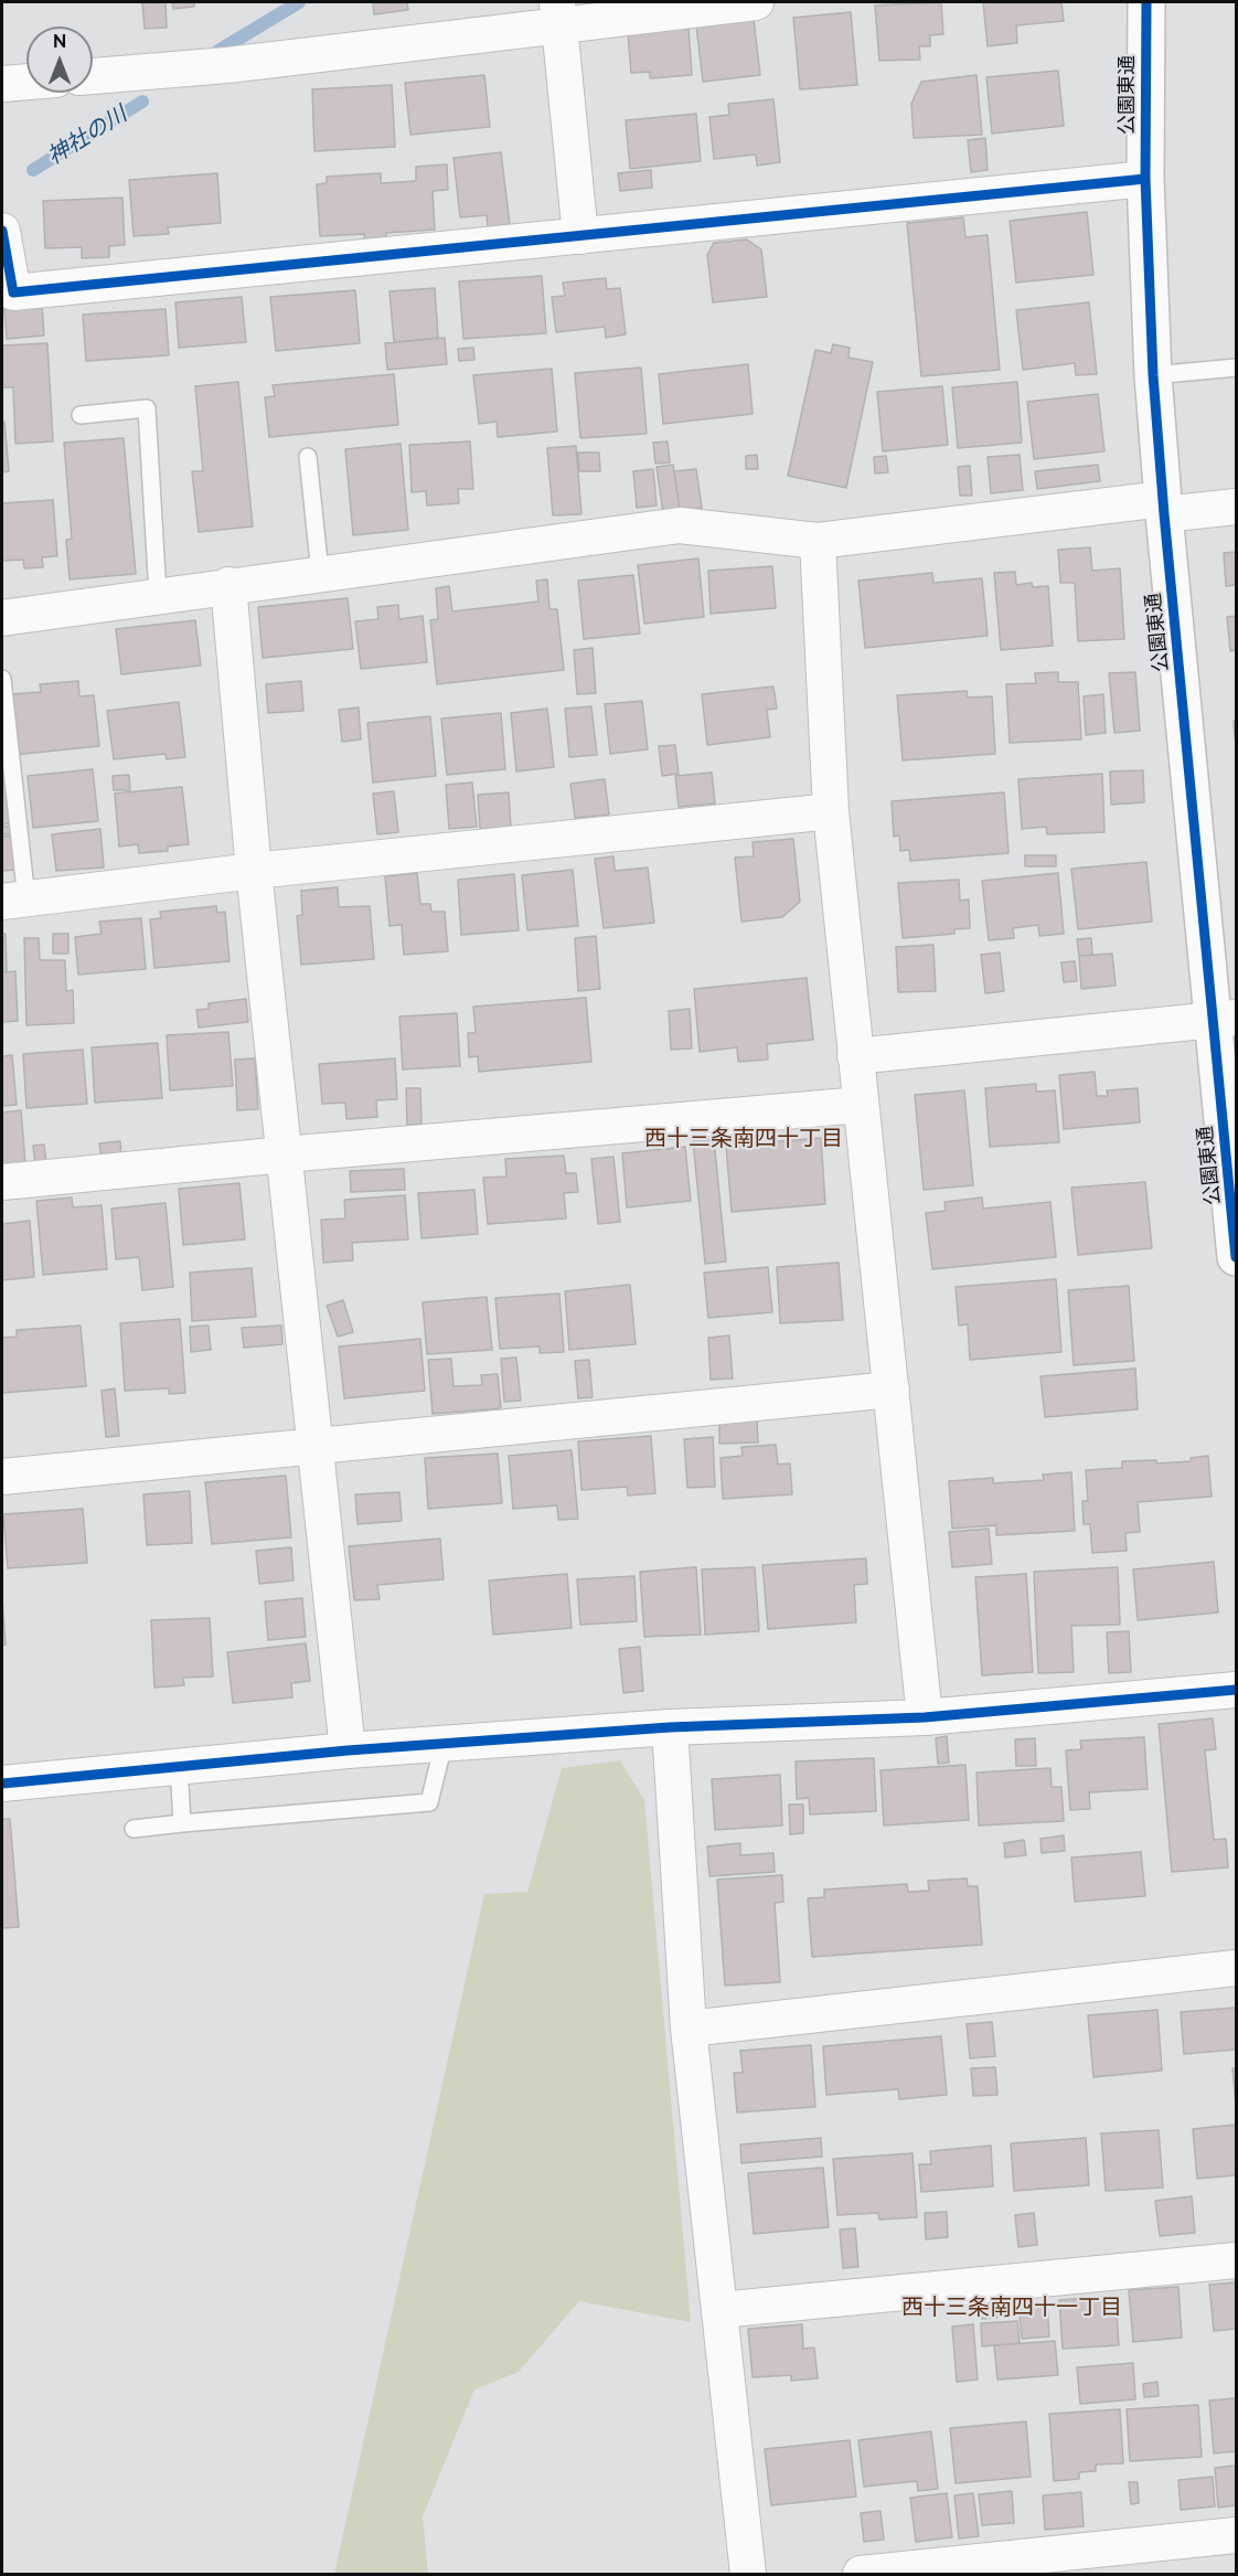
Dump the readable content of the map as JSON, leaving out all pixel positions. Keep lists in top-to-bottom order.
{
  "streets": {
    "street": ["公園東通"]
  },
  "districts": ["西十三条南四十丁目", "西十三条南四十一丁目"],
  "water": ["神社の川"],
  "north": "top"
}
